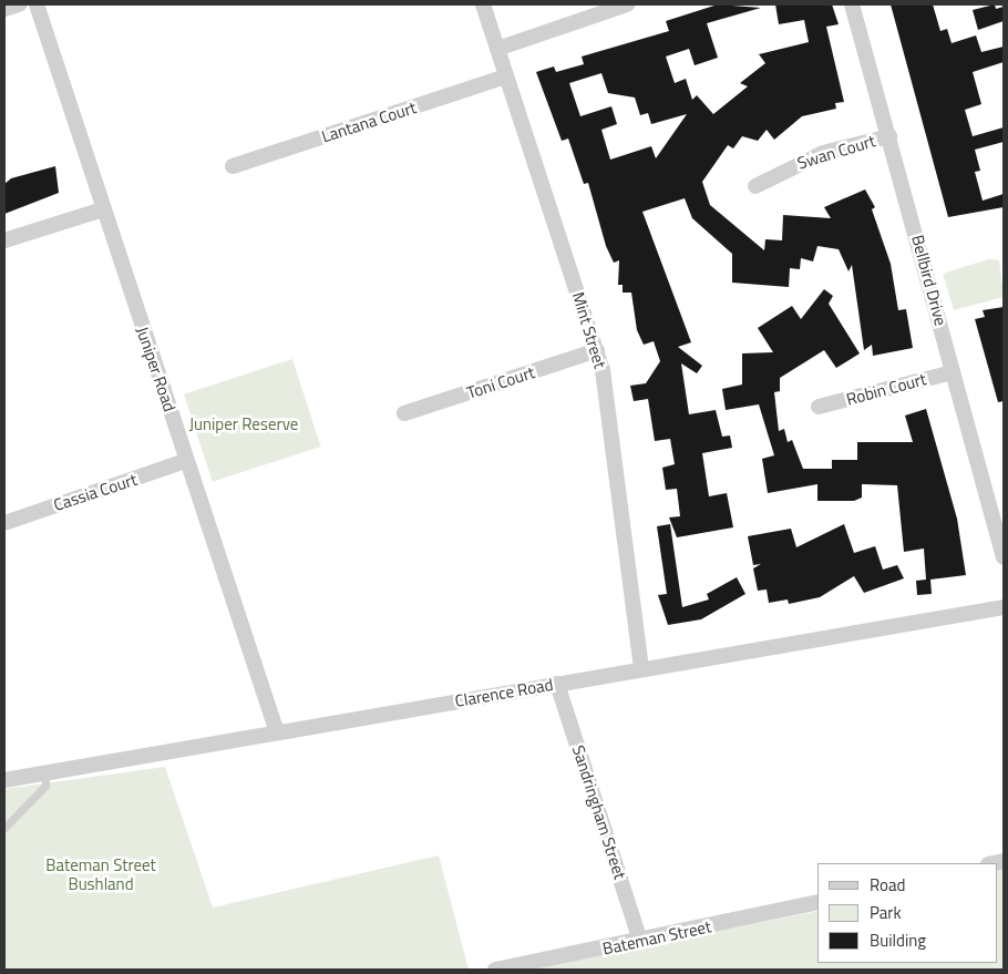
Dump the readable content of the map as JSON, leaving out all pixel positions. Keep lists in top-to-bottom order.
{
  "streets": {
    "street": [
      "Lantana Court",
      "Swan Court",
      "Bellbird Drive",
      "Mint Street",
      "Juniper Road",
      "Toni Court",
      "Robin Court",
      "Cassia Court",
      "Clarence Road",
      "Sandringham Street",
      "Bateman Street"
    ]
  },
  "crossings": [
    ["Lantana Court", "Mint Street"],
    ["Swan Court", "Bellbird Drive"],
    ["Bellbird Drive", "Robin Court"],
    ["Mint Street", "Toni Court"],
    ["Mint Street", "Clarence Road"],
    ["Juniper Road", "Cassia Court"],
    ["Juniper Road", "Clarence Road"],
    ["Clarence Road", "Sandringham Street"],
    ["Sandringham Street", "Bateman Street"]
  ],
  "parks": ["Juniper Reserve", "Bateman Street Bushland"],
  "legend": ["Road", "Park", "Building"]
}
